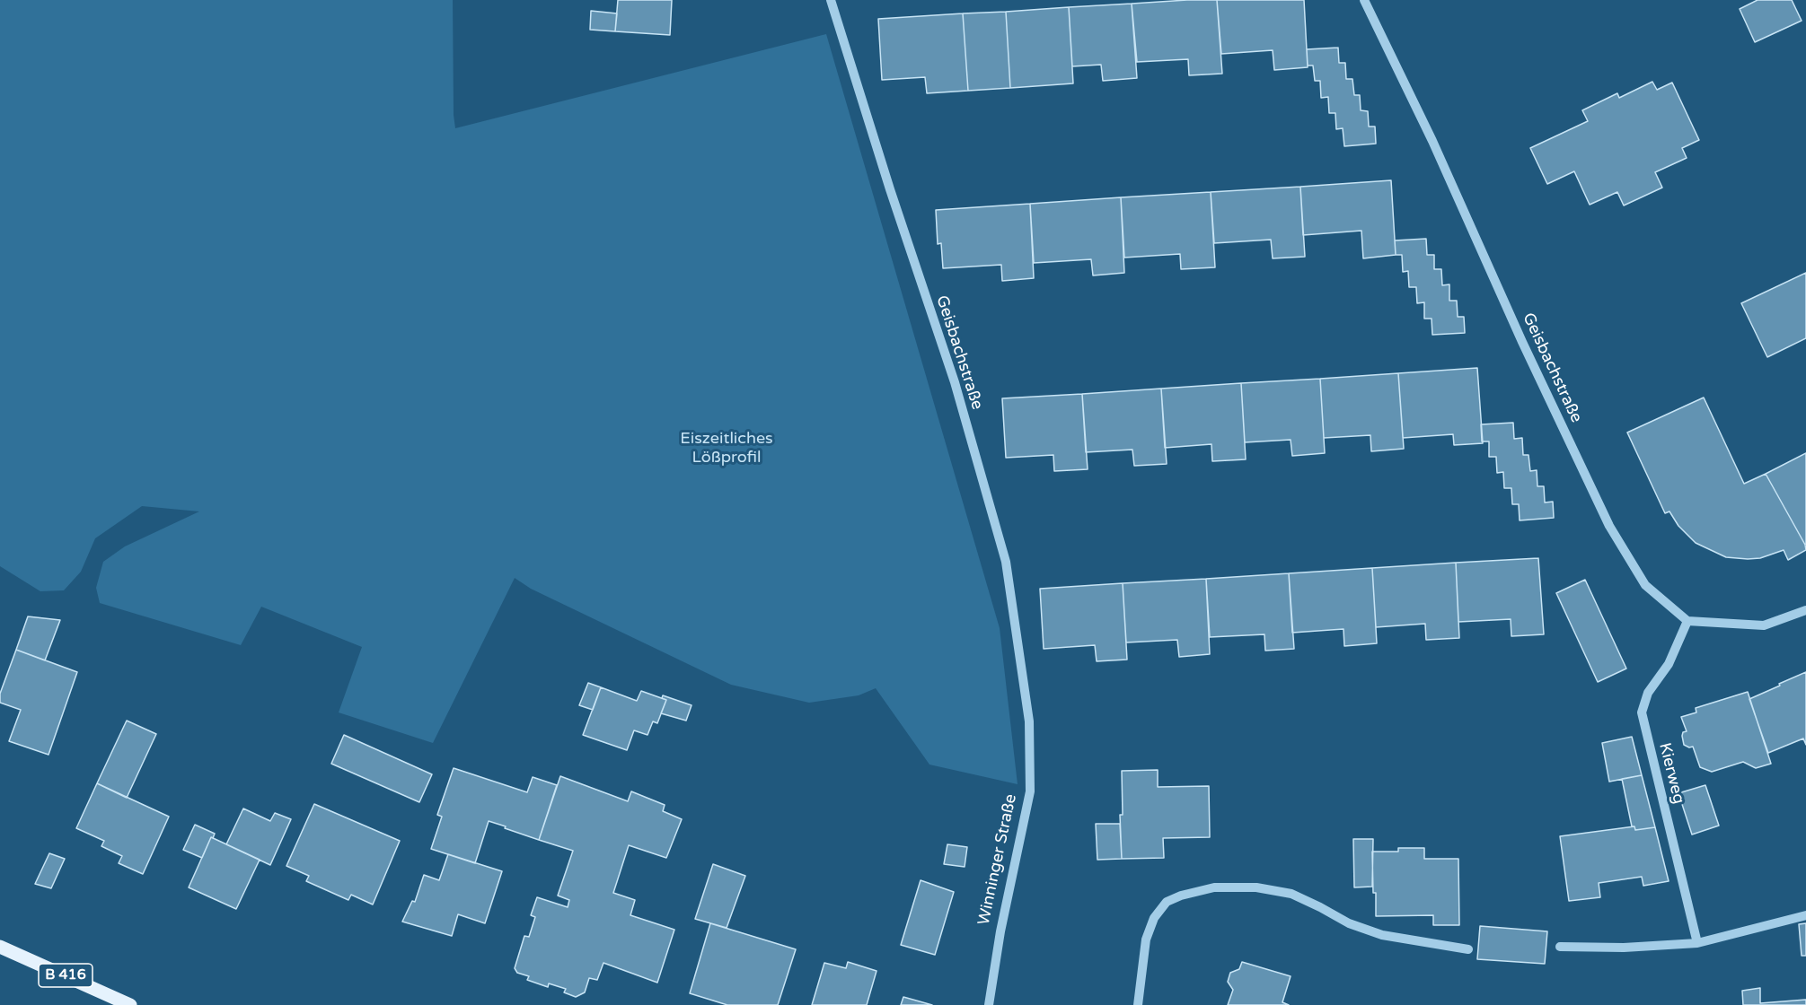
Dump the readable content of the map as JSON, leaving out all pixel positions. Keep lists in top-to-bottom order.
{
  "streets": {
    "main road": ["B 416"],
    "street": ["Geisbachstraße", "Kierweg", "Winninger Straße"]
  },
  "crossings": [
    ["Geisbachstraße", "Kierweg"],
    ["Geisbachstraße", "Winninger Straße"]
  ],
  "parks": ["Eiszeitliches Lößprofil"]
}
